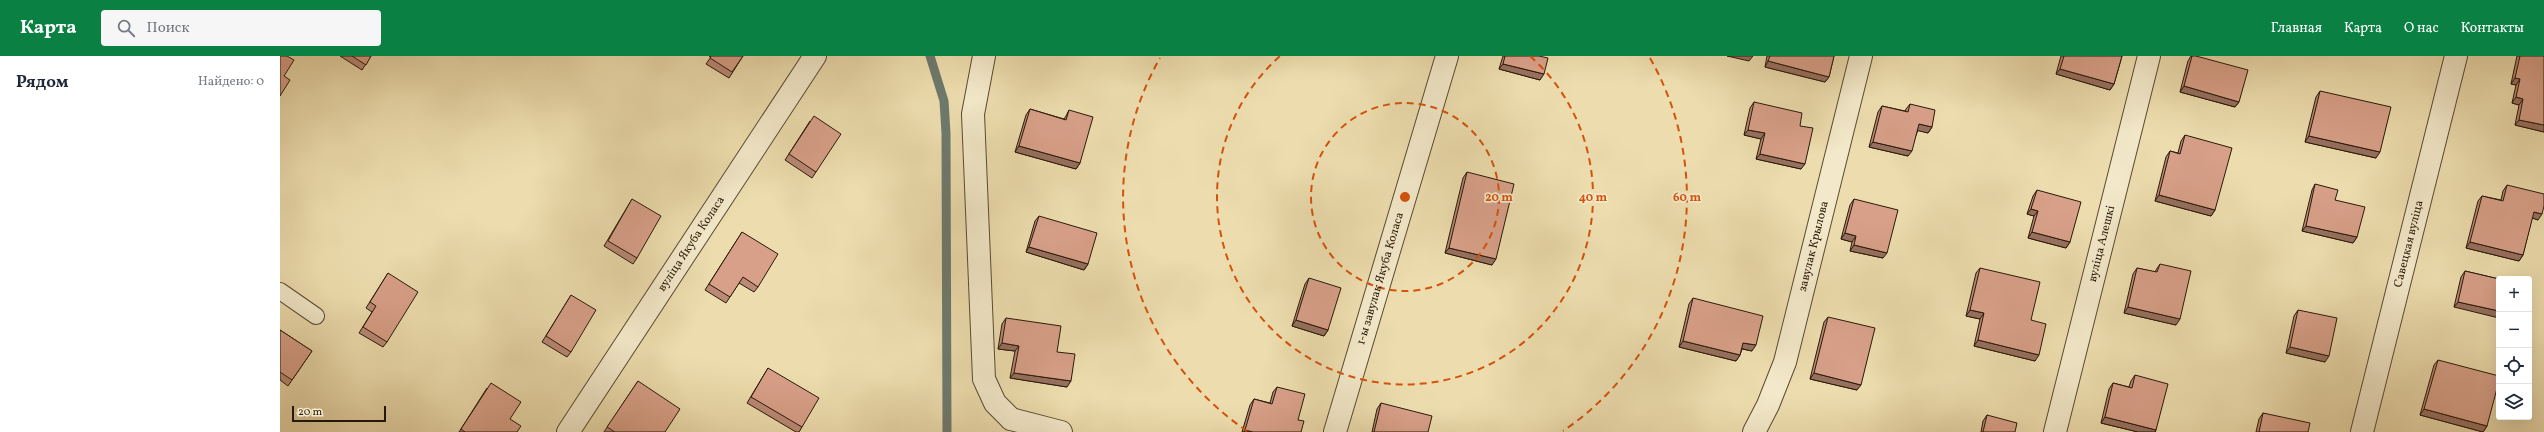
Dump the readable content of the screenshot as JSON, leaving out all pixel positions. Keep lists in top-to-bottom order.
{
  "streets": {
    "street": [
      "вуліца Якуба Коласа",
      "вуліца Алешкі",
      "Савецкая вуліца",
      "завулак Крылова",
      "1-ы завулак Якуба Коласа"
    ]
  },
  "scale_bar": "20 m",
  "page": {
    "header": "Карта",
    "search": "Поиск",
    "nav": [
      "Главная",
      "Карта",
      "О нас",
      "Контакты"
    ],
    "heading": ["Рядом", "Найдено: 0"],
    "map_buttons": ["+", "−"],
    "scale": "20 m"
  },
  "rings": ["20 m", "40 m", "60 m"]
}
